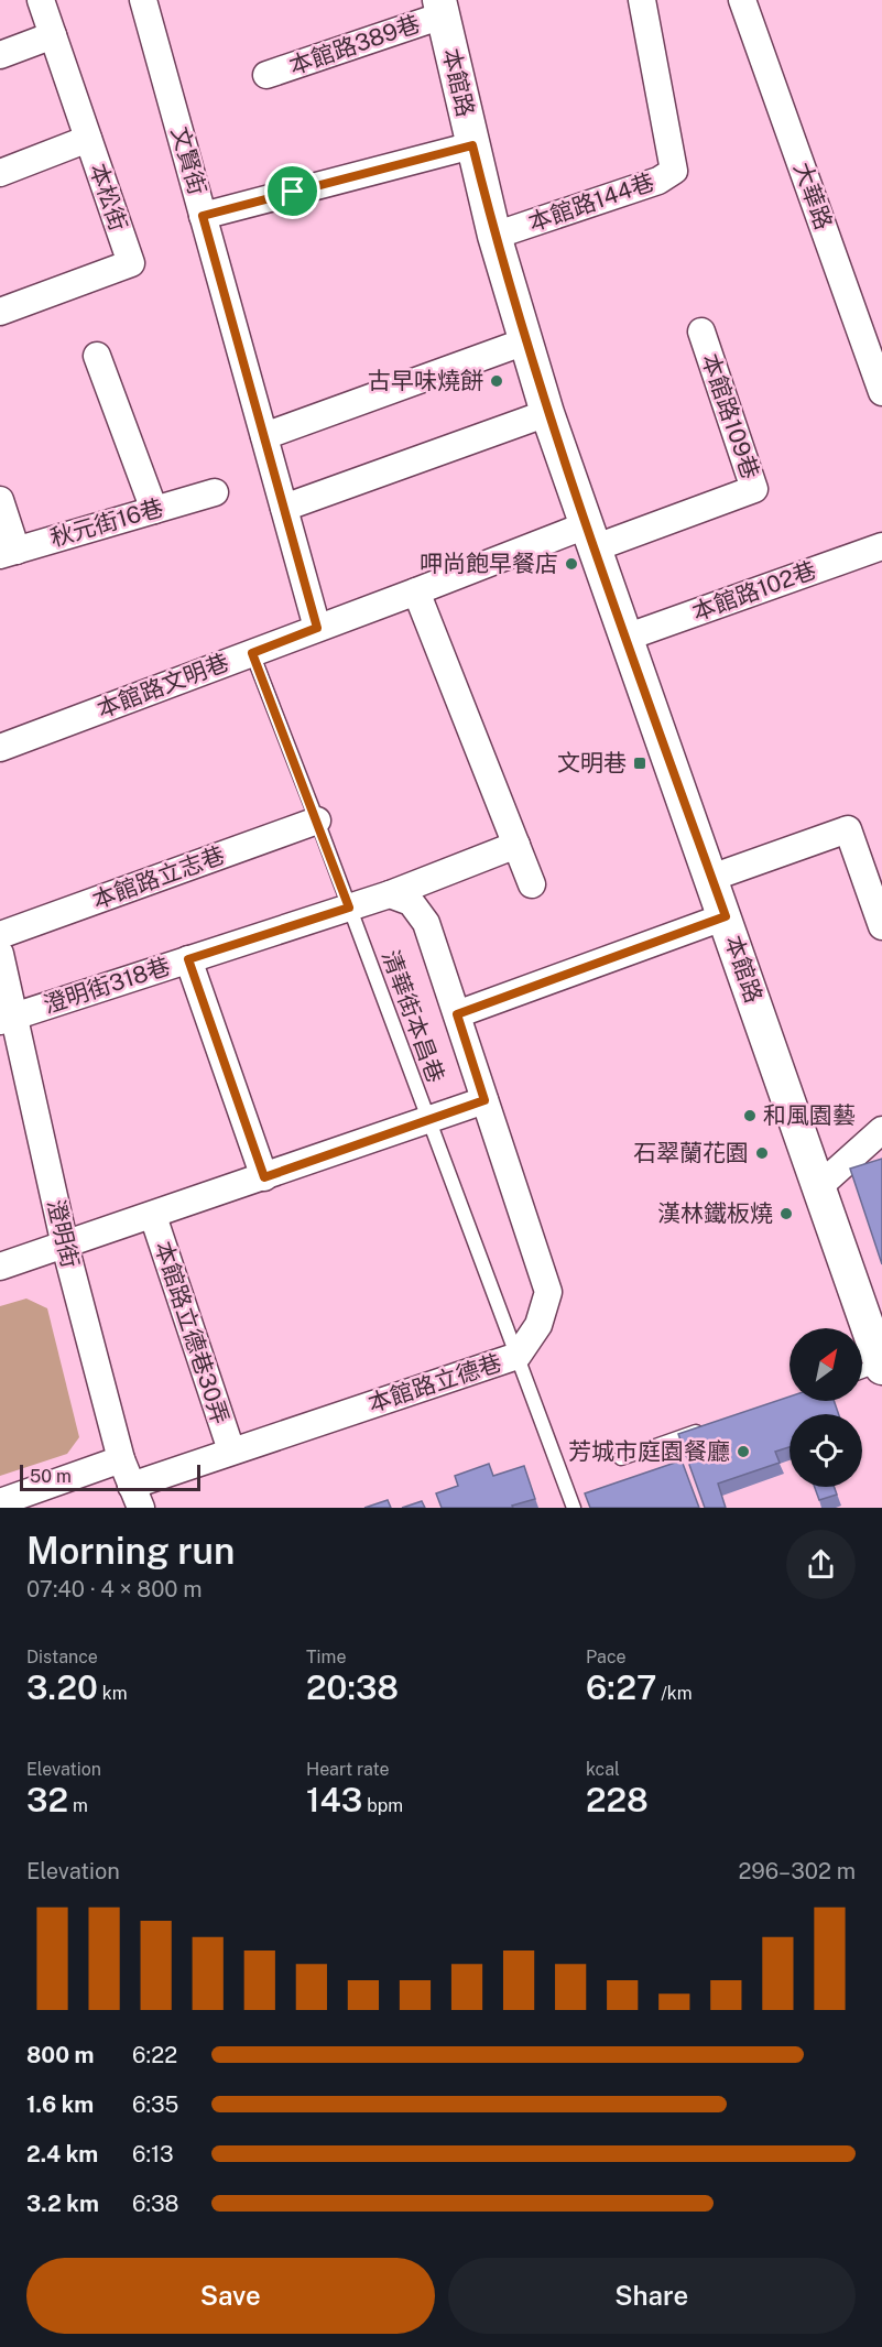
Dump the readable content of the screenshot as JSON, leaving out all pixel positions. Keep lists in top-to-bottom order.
{
  "streets": {
    "street": [
      "本館路389巷",
      "本館路",
      "文賢街",
      "大華路",
      "本松街",
      "本館路144巷",
      "本館路109巷",
      "秋元街16巷",
      "本館路102巷",
      "本館路文明巷",
      "本館路立志巷",
      "澄明街318巷",
      "澄明街",
      "本館路立德巷30弄",
      "本館路立德巷"
    ],
    "lane": ["清華街本昌巷"]
  },
  "crossings": [
    ["本館路389巷", "本館路"],
    ["本館路", "本館路144巷"],
    ["本館路", "本館路109巷"],
    ["本館路", "本館路102巷"],
    ["本館路", "本館路文明巷"],
    ["文賢街", "本館路文明巷"],
    ["本館路109巷", "本館路文明巷"],
    ["本館路文明巷", "清華街本昌巷"],
    ["本館路立志巷", "清華街本昌巷"],
    ["澄明街318巷", "清華街本昌巷"],
    ["澄明街318巷", "澄明街"],
    ["清華街本昌巷", "本館路立德巷"],
    ["澄明街", "本館路立德巷"],
    ["本館路立德巷30弄", "本館路立德巷"]
  ],
  "places": {
    "other": [
      "古早味燒餅",
      "呷尚飽早餐店",
      "和風園藝",
      "石翠蘭花園",
      "漢林鐵板燒",
      "芳城市庭園餐廳"
    ],
    "transit": ["文明巷"]
  },
  "scale_bar": "50 m",
  "north": "top right",
  "page": {
    "scale": "50 m",
    "heading": ["Morning run", "07:40 · 4 × 800 m"],
    "stats": [
      ["Distance", "3.20 km"],
      ["Time", "20:38"],
      ["Pace", "6:27 /km"],
      ["Elevation", "32 m"],
      ["Heart rate", "143 bpm"],
      ["kcal", "228"]
    ],
    "chart": ["Elevation", "296–302 m"],
    "list": [
      {
        "name": "800 m",
        "note": "6:22"
      },
      {
        "name": "1.6 km",
        "note": "6:35"
      },
      {
        "name": "2.4 km",
        "note": "6:13"
      },
      {
        "name": "3.2 km",
        "note": "6:38"
      }
    ],
    "buttons": ["Save", "Share"]
  }
}
